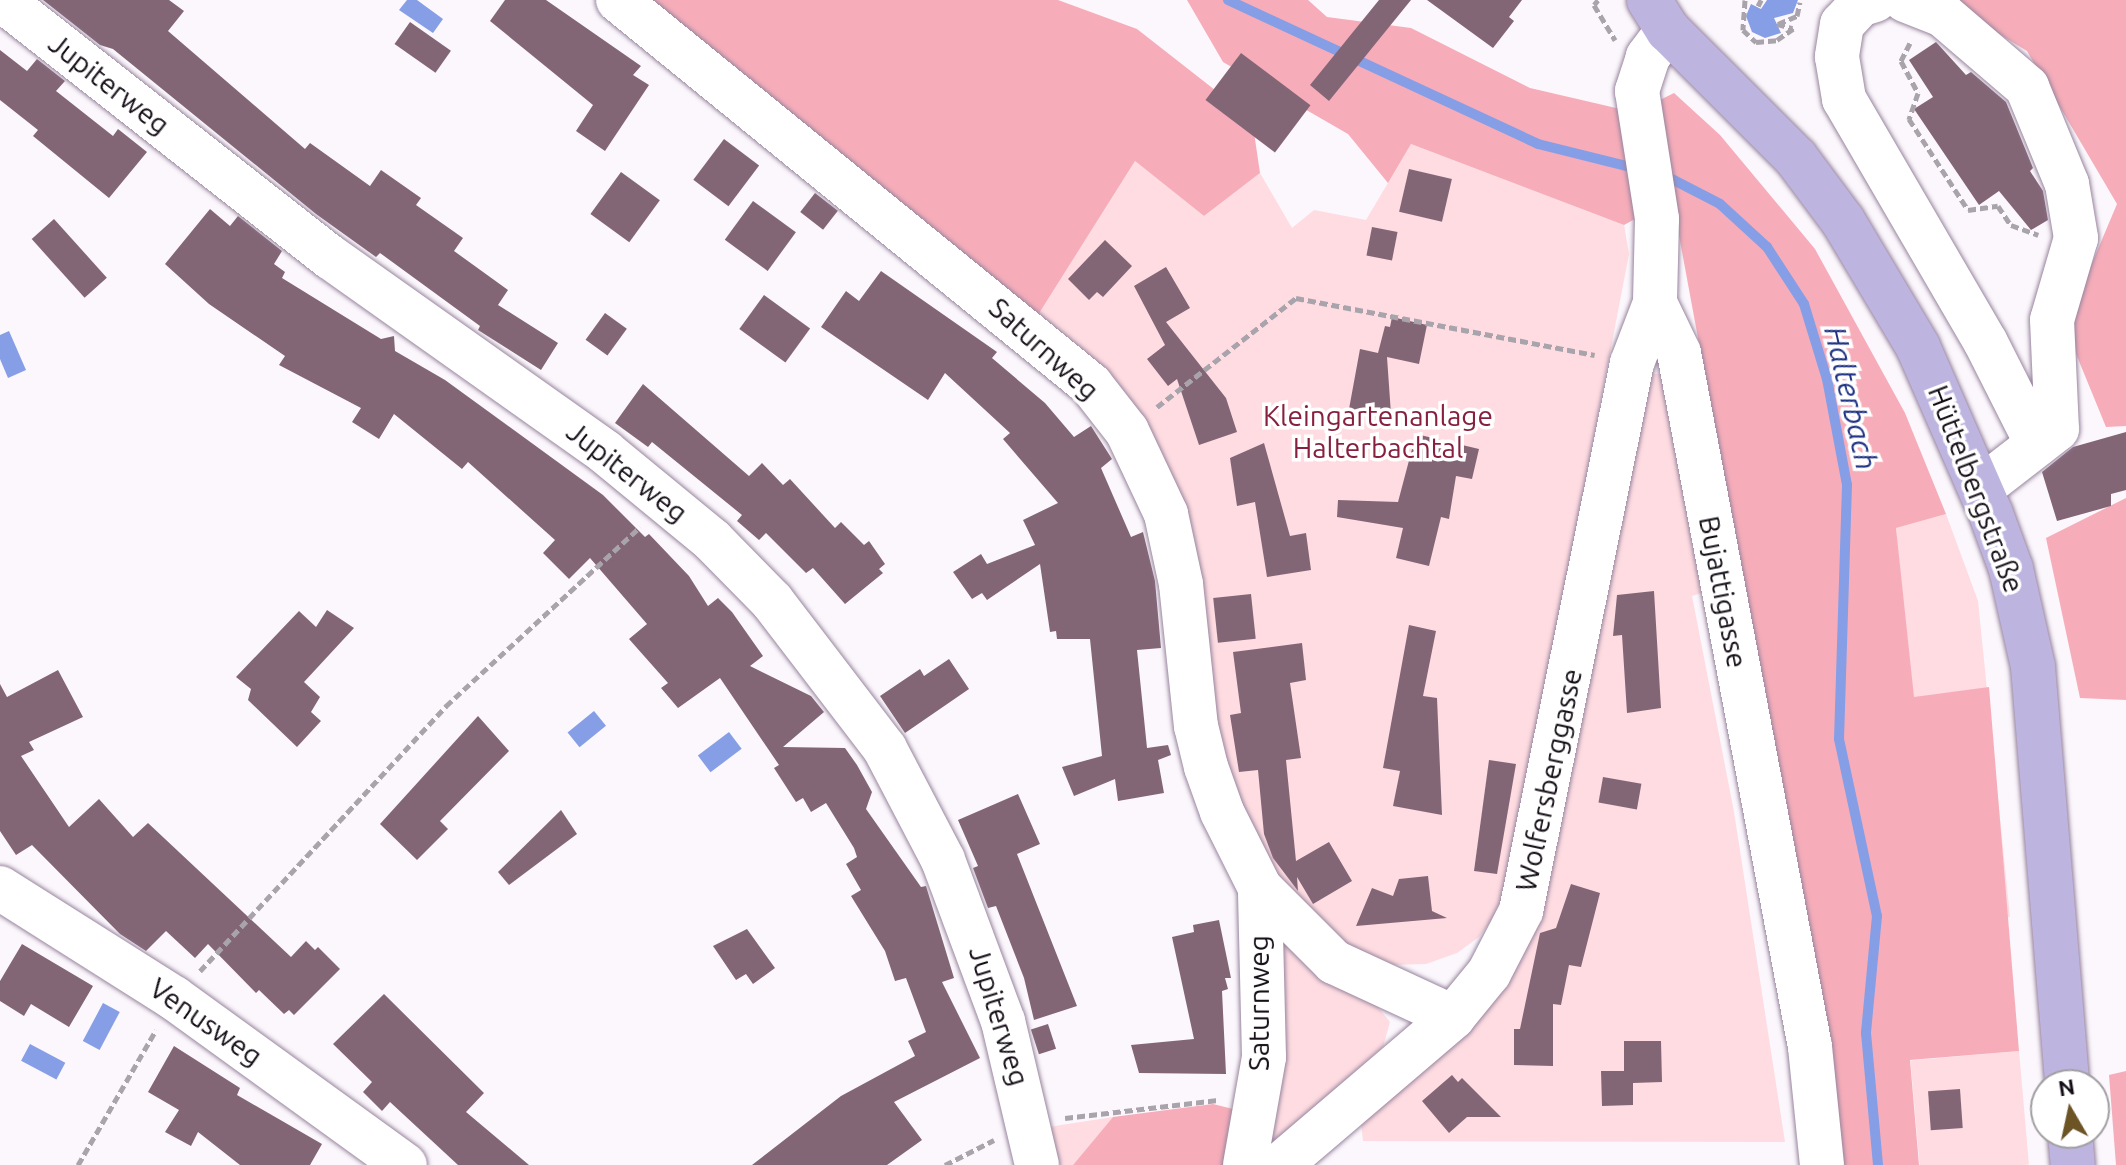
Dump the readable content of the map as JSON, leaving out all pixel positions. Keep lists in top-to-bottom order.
{
  "streets": {
    "main road": ["Hüttelbergstraße"],
    "street": [
      "Jupiterweg",
      "Saturnweg",
      "Bujattigasse",
      "Wolfersberggasse",
      "Venusweg"
    ]
  },
  "crossings": [
    ["Saturnweg", "Wolfersberggasse"],
    ["Hüttelbergstraße", "Bujattigasse"],
    ["Bujattigasse", "Wolfersberggasse"]
  ],
  "water": ["Halterbach"],
  "parks": ["Kleingartenanlage Halterbachtal"],
  "north": "top"
}
